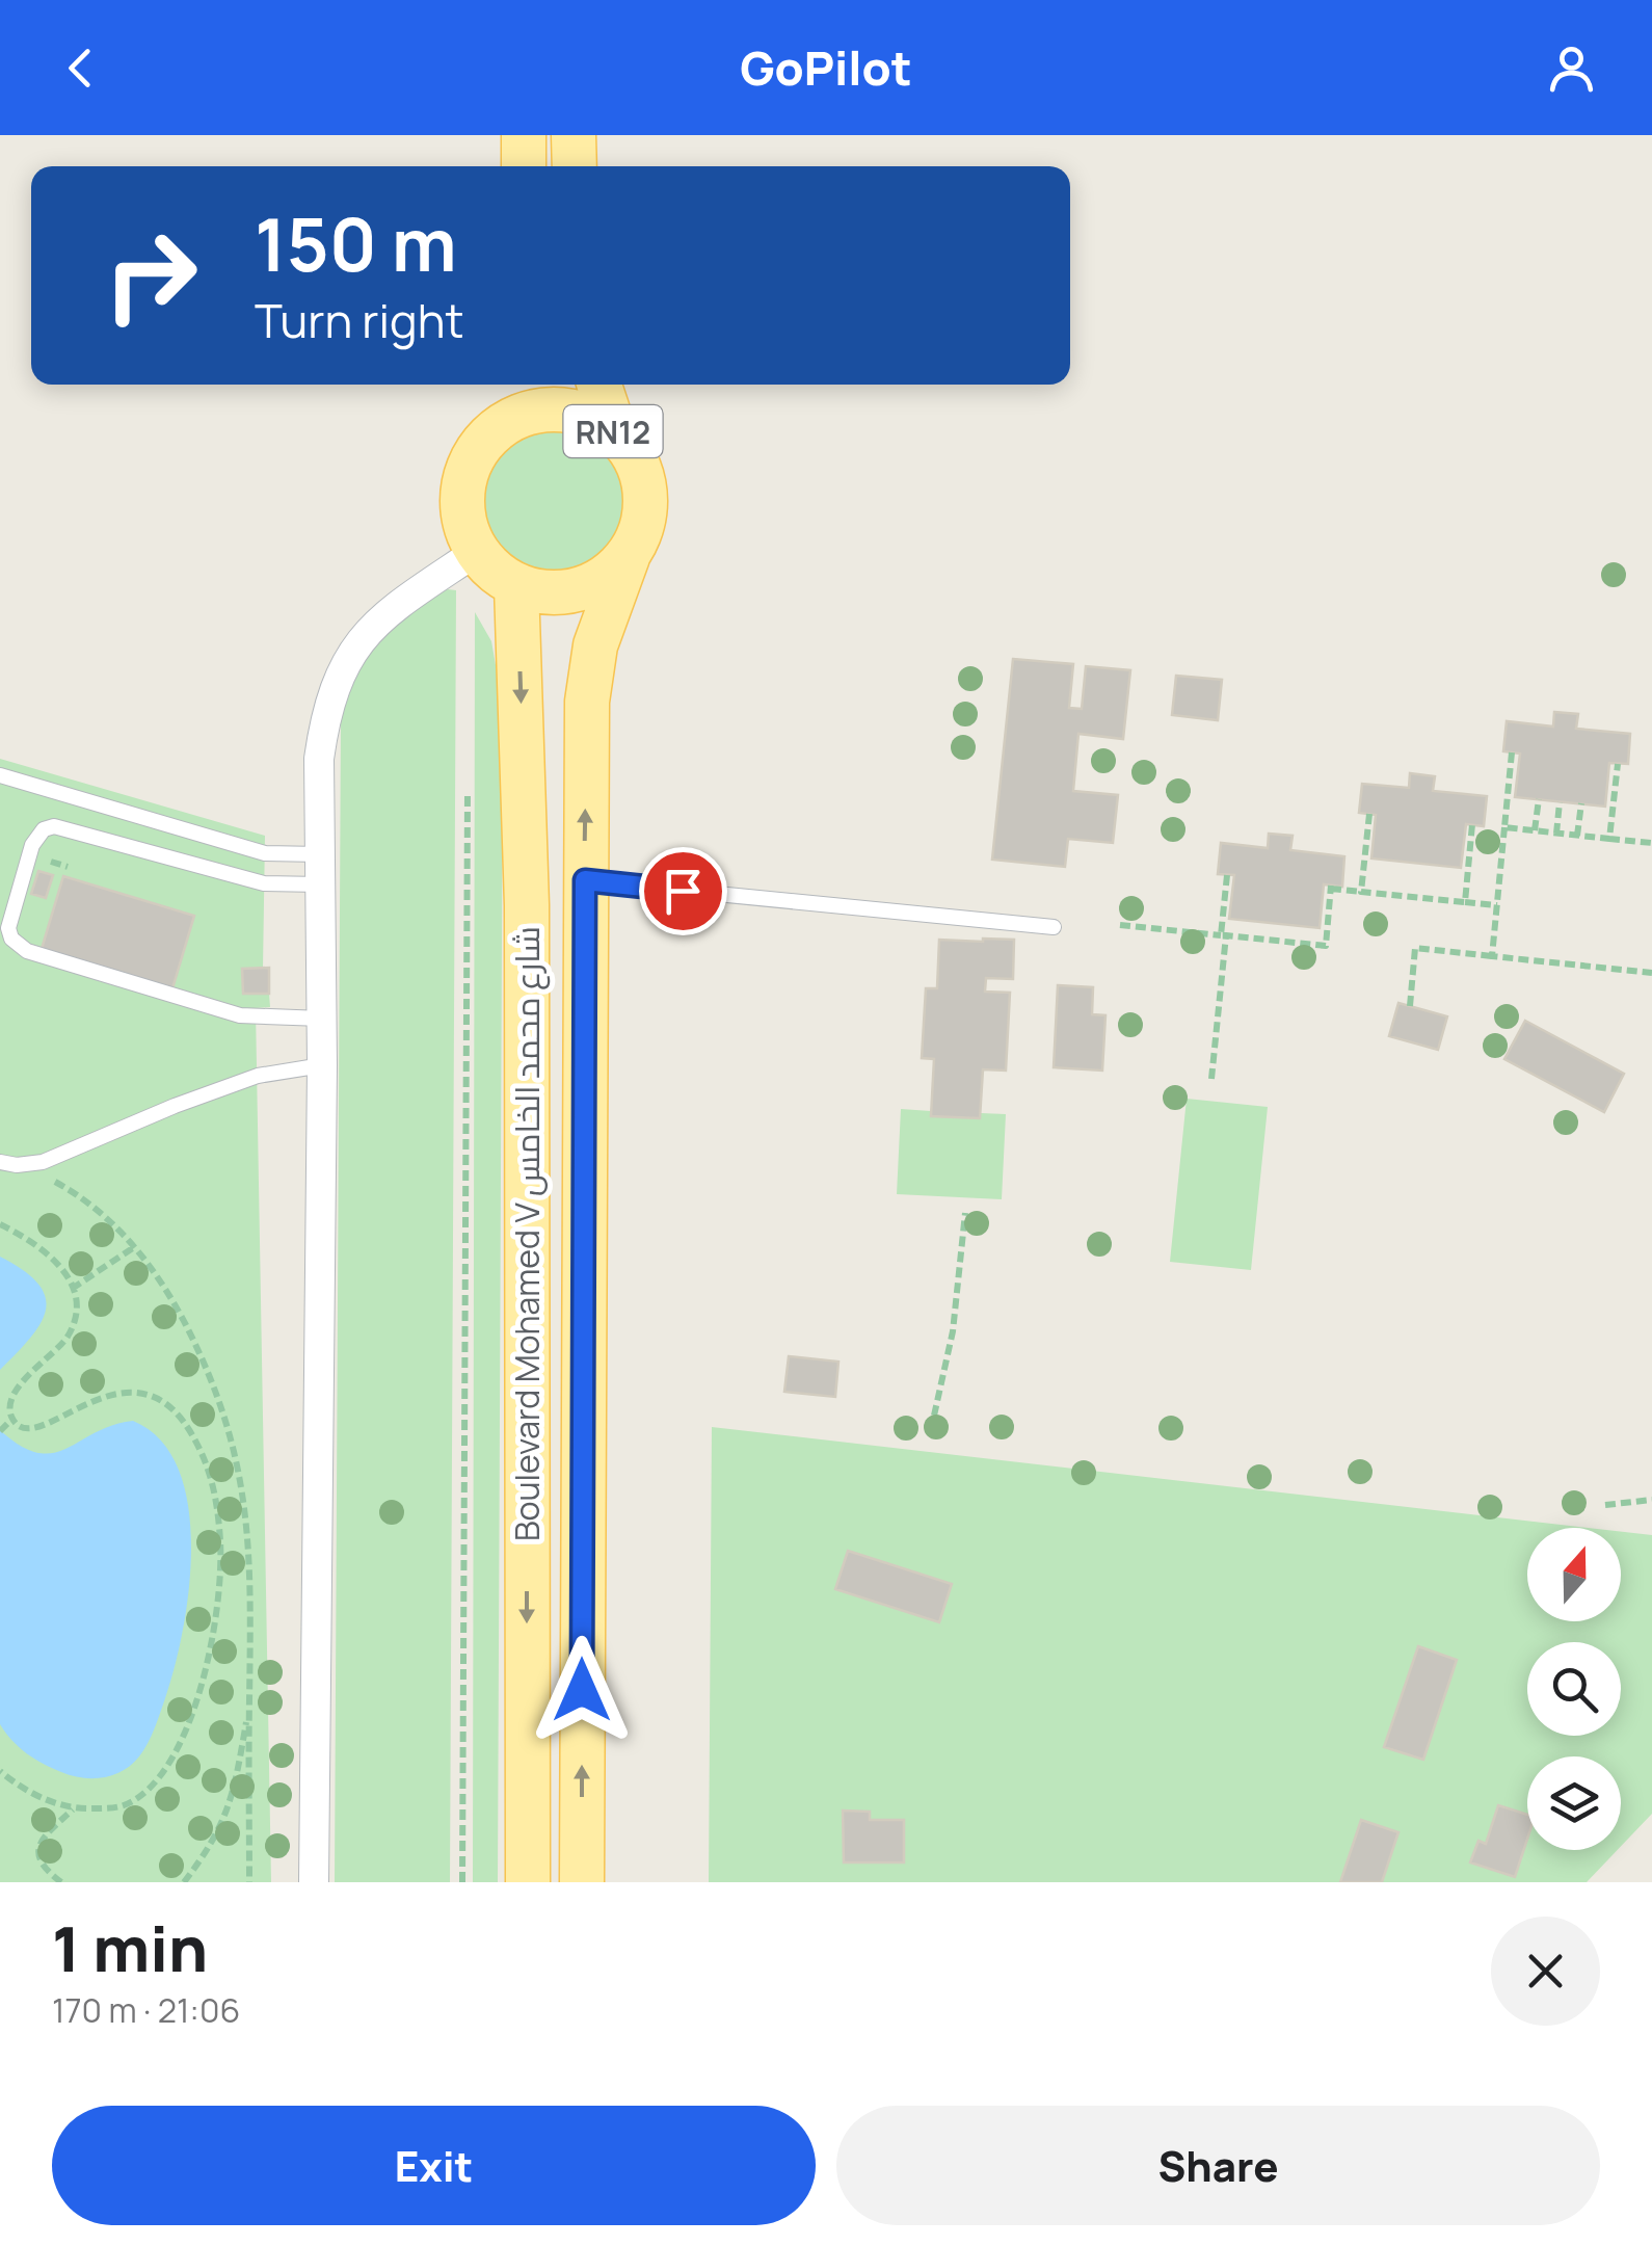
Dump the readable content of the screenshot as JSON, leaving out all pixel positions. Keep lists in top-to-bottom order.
{
  "streets": {
    "main road": ["RN12", "Boulevard Mohamed V شارع محمد الخامس"]
  },
  "crossings": [
    ["RN12", "Boulevard Mohamed V شارع محمد الخامس"]
  ],
  "north": "top",
  "page": {
    "header": "GoPilot",
    "turn": ["150 m", "Turn right"],
    "heading": ["1 min", "170 m · 21:06"],
    "buttons": ["Exit", "Share"]
  }
}
